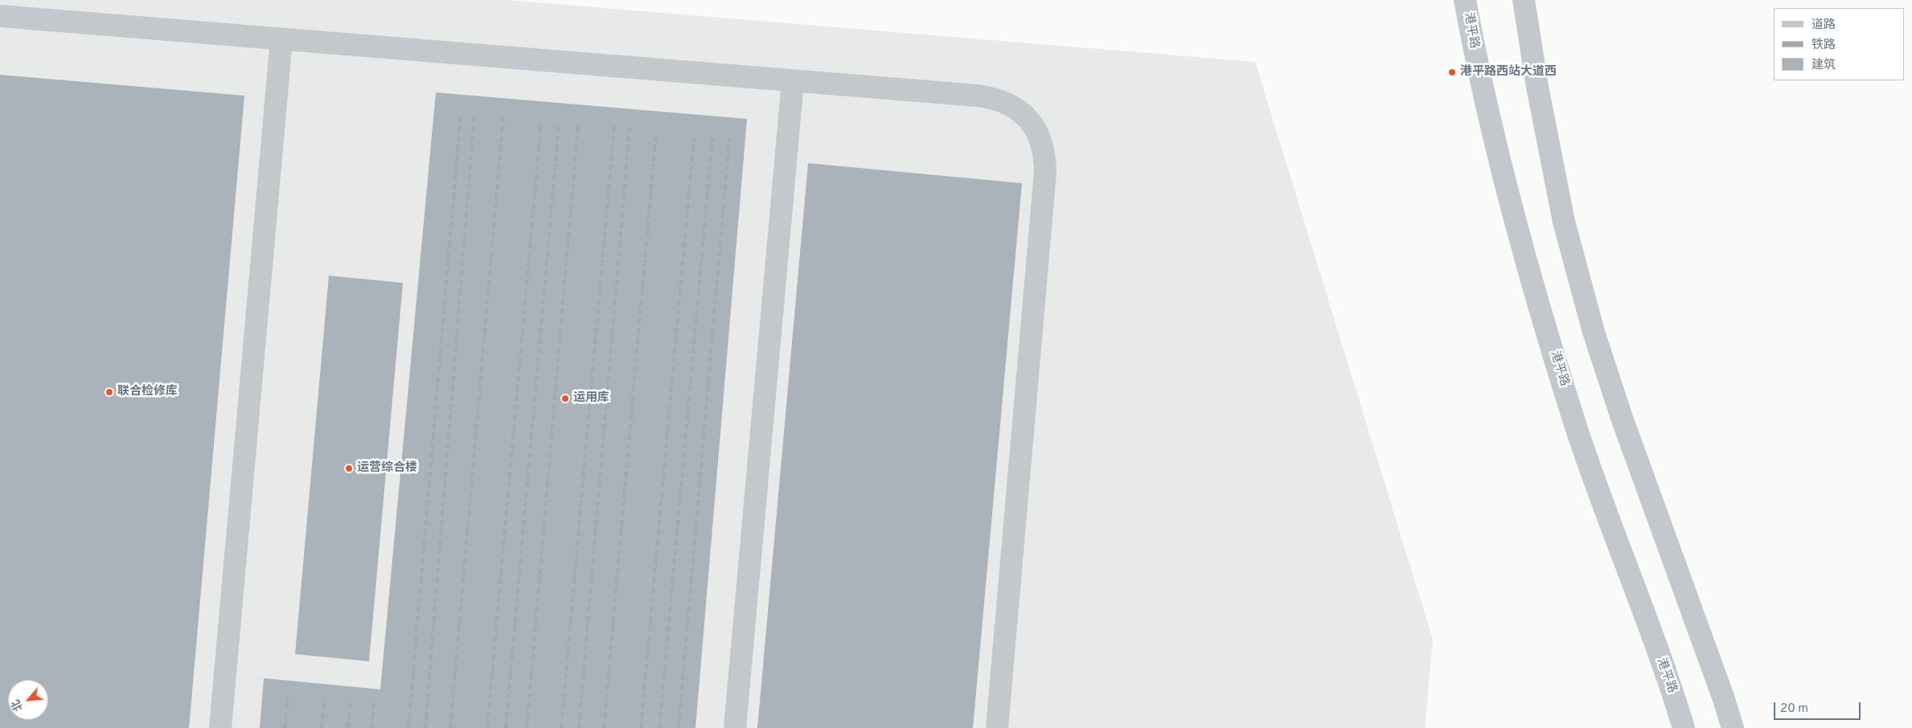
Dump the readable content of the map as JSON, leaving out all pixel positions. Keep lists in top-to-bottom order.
{
  "streets": {
    "street": ["港平路"]
  },
  "places": [
    "港平路西站大道西",
    "联合检修库",
    "运用库",
    "运营综合楼"
  ],
  "legend": ["道路", "铁路", "建筑"],
  "scale_bar": "20 m",
  "north": "bottom left"
}
